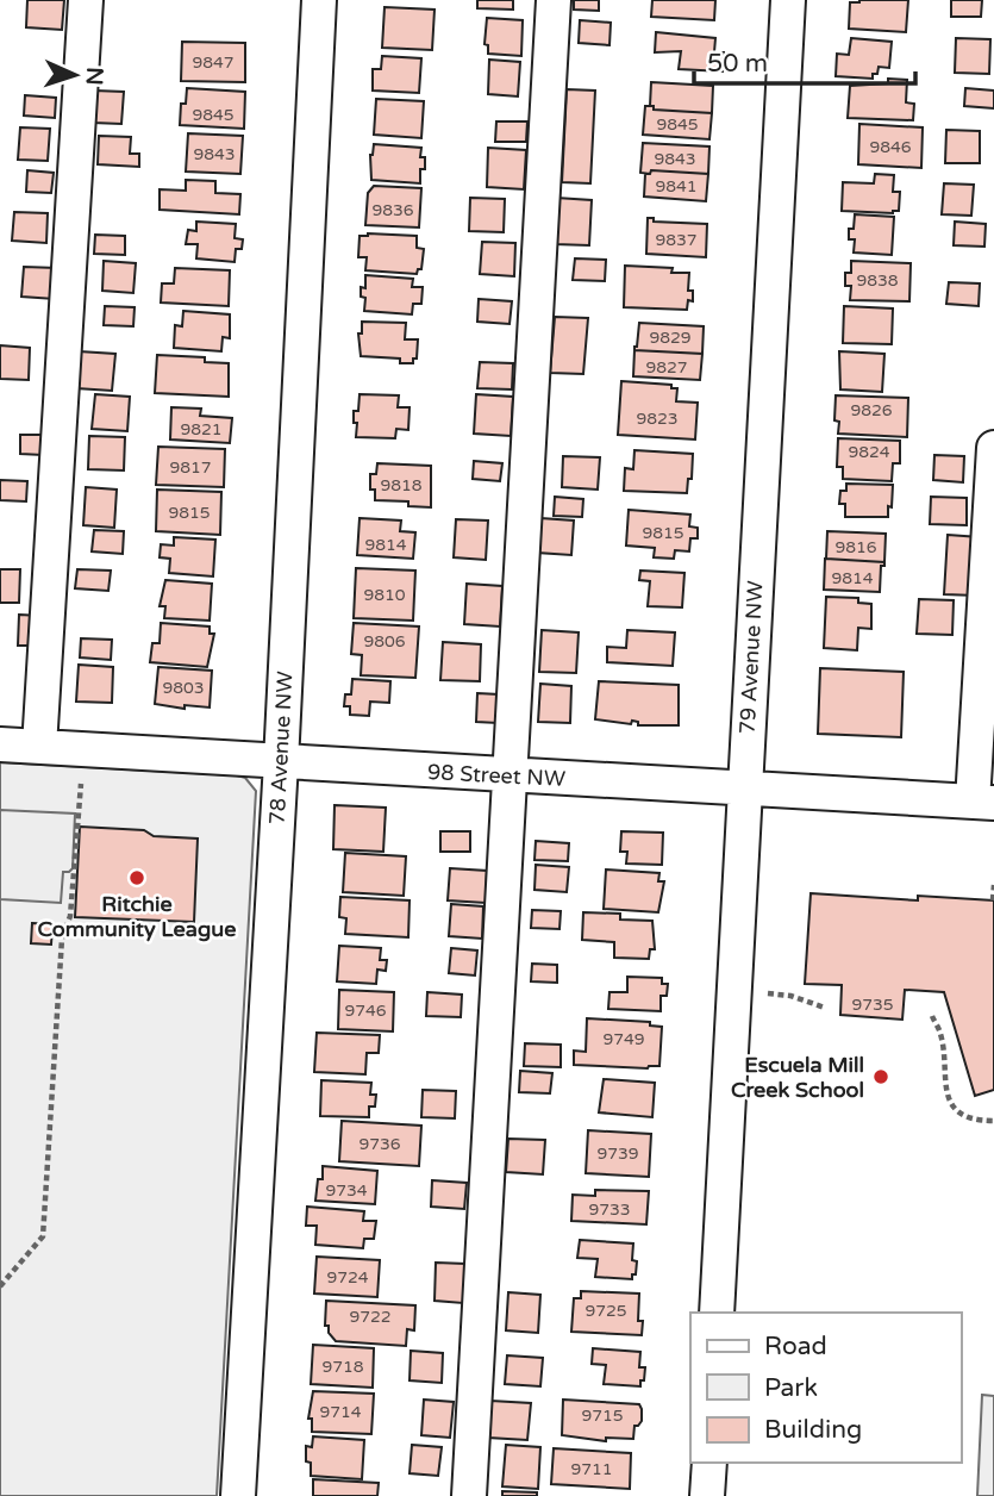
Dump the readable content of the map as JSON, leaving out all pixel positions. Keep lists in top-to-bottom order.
{
  "streets": {
    "street": ["79 Avenue NW", "78 Avenue NW", "98 Street NW"]
  },
  "crossings": [
    ["79 Avenue NW", "98 Street NW"],
    ["78 Avenue NW", "98 Street NW"]
  ],
  "places": ["Ritchie Community League", "Escuela Mill Creek School"],
  "house_numbers": [
    "9847",
    "9845",
    "9845",
    "9846",
    "9843",
    "9843",
    "9841",
    "9836",
    "9837",
    "9838",
    "9829",
    "9827",
    "9826",
    "9823",
    "9821",
    "9824",
    "9817",
    "9818",
    "9815",
    "9815",
    "9814",
    "9816",
    "9814",
    "9810",
    "9806",
    "9803",
    "9735",
    "9746",
    "9749",
    "9736",
    "9739",
    "9734",
    "9733",
    "9724",
    "9725",
    "9722",
    "9718",
    "9714",
    "9715",
    "9711"
  ],
  "legend": ["Road", "Park", "Building"],
  "scale_bar": "50 m",
  "north": "right"
}
